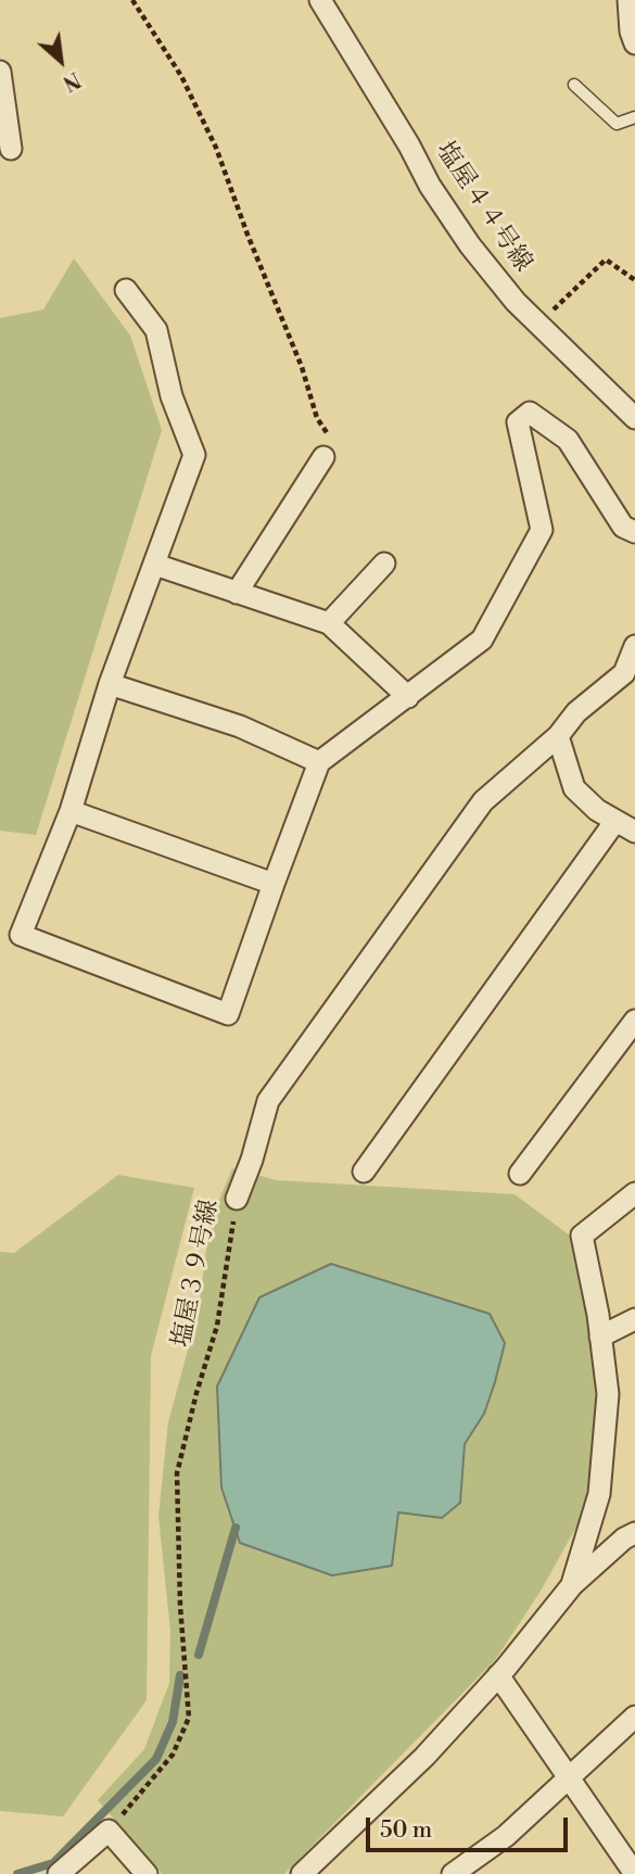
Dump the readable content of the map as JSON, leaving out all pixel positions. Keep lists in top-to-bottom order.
{
  "streets": {
    "street": ["塩屋４４号線", "塩屋３９号線"]
  },
  "scale_bar": "50 m",
  "north": "bottom right"
}
